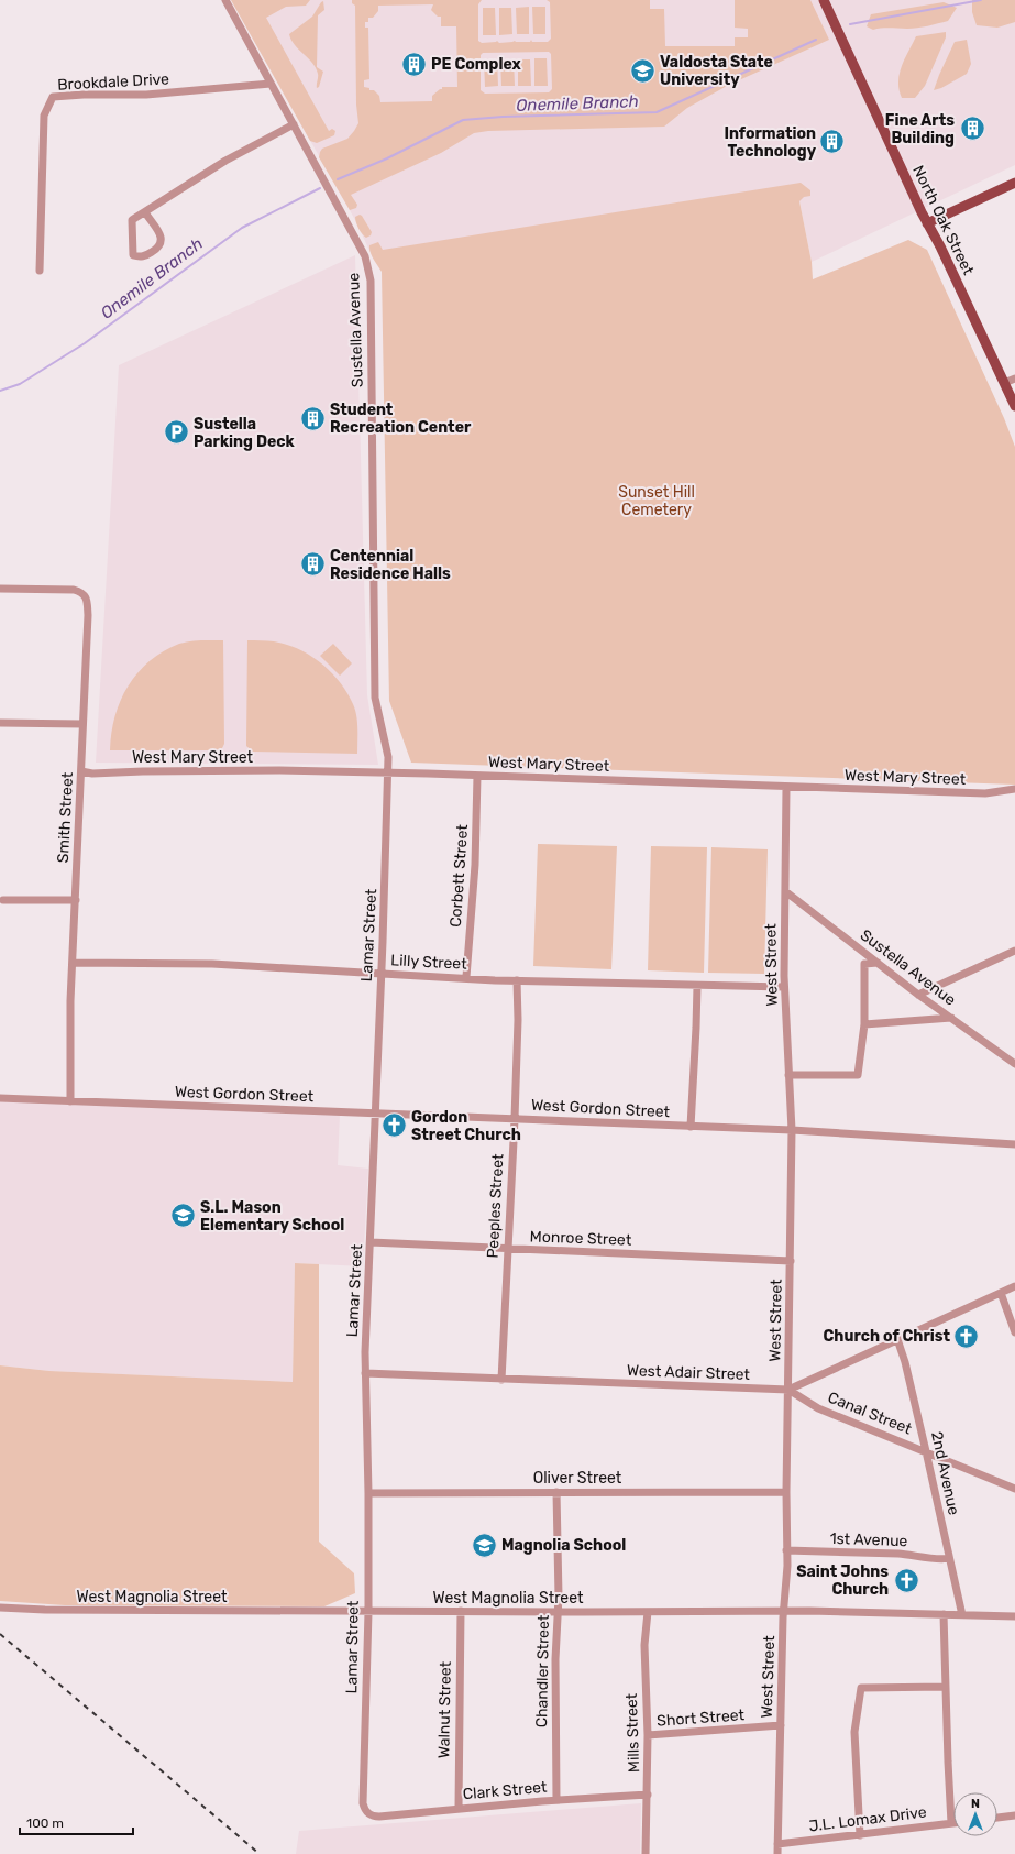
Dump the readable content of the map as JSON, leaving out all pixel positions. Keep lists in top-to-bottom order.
{
  "streets": {
    "main road": ["North Oak Street"],
    "street": [
      "Brookdale Drive",
      "Sustella Avenue",
      "West Mary Street",
      "Smith Street",
      "Corbett Street",
      "Lamar Street",
      "Lilly Street",
      "West Street",
      "West Gordon Street",
      "Peeples Street",
      "Monroe Street",
      "West Adair Street",
      "Canal Street",
      "2nd Avenue",
      "Oliver Street",
      "1st Avenue",
      "West Magnolia Street",
      "Chandler Street",
      "Walnut Street",
      "Short Street",
      "Mills Street",
      "Clark Street",
      "J.L. Lomax Drive"
    ]
  },
  "crossings": [
    ["Brookdale Drive", "Sustella Avenue"],
    ["Sustella Avenue", "West Mary Street"],
    ["Sustella Avenue", "Lamar Street"],
    ["Sustella Avenue", "West Street"],
    ["West Mary Street", "Smith Street"],
    ["West Mary Street", "Corbett Street"],
    ["West Mary Street", "Lamar Street"],
    ["West Mary Street", "West Street"],
    ["Smith Street", "Lilly Street"],
    ["Smith Street", "West Gordon Street"],
    ["Corbett Street", "Lilly Street"],
    ["Lamar Street", "Lilly Street"],
    ["Lamar Street", "West Gordon Street"],
    ["Lamar Street", "Monroe Street"],
    ["Lamar Street", "West Adair Street"],
    ["Lamar Street", "Oliver Street"],
    ["Lamar Street", "West Magnolia Street"],
    ["Lamar Street", "Clark Street"],
    ["Lilly Street", "West Street"],
    ["Lilly Street", "Peeples Street"],
    ["West Street", "West Gordon Street"],
    ["West Street", "Monroe Street"],
    ["West Street", "West Adair Street"],
    ["West Street", "Canal Street"],
    ["West Street", "Oliver Street"],
    ["West Street", "1st Avenue"],
    ["West Street", "West Magnolia Street"],
    ["West Street", "Short Street"],
    ["West Street", "J.L. Lomax Drive"],
    ["West Gordon Street", "Peeples Street"],
    ["Peeples Street", "Monroe Street"],
    ["Peeples Street", "West Adair Street"],
    ["West Adair Street", "Canal Street"],
    ["West Adair Street", "2nd Avenue"],
    ["Canal Street", "2nd Avenue"],
    ["2nd Avenue", "1st Avenue"],
    ["2nd Avenue", "West Magnolia Street"],
    ["Oliver Street", "Chandler Street"],
    ["West Magnolia Street", "Chandler Street"],
    ["West Magnolia Street", "Walnut Street"],
    ["West Magnolia Street", "Mills Street"],
    ["Chandler Street", "Clark Street"],
    ["Walnut Street", "Clark Street"],
    ["Short Street", "Mills Street"],
    ["Mills Street", "Clark Street"]
  ],
  "water": ["Onemile Branch"],
  "parks": ["Sunset Hill Cemetery"],
  "places": {
    "building": [
      "PE Complex",
      "Fine Arts Building",
      "Information Technology",
      "Student Recreation Center",
      "Centennial Residence Halls"
    ],
    "school or university": ["Valdosta State University", "S.L. Mason Elementary School", "Magnolia School"],
    "parking": ["Sustella Parking Deck"],
    "church": ["Gordon Street Church", "Church of Christ", "Saint Johns Church"]
  },
  "scale_bar": "100 m",
  "north": "top"
}
